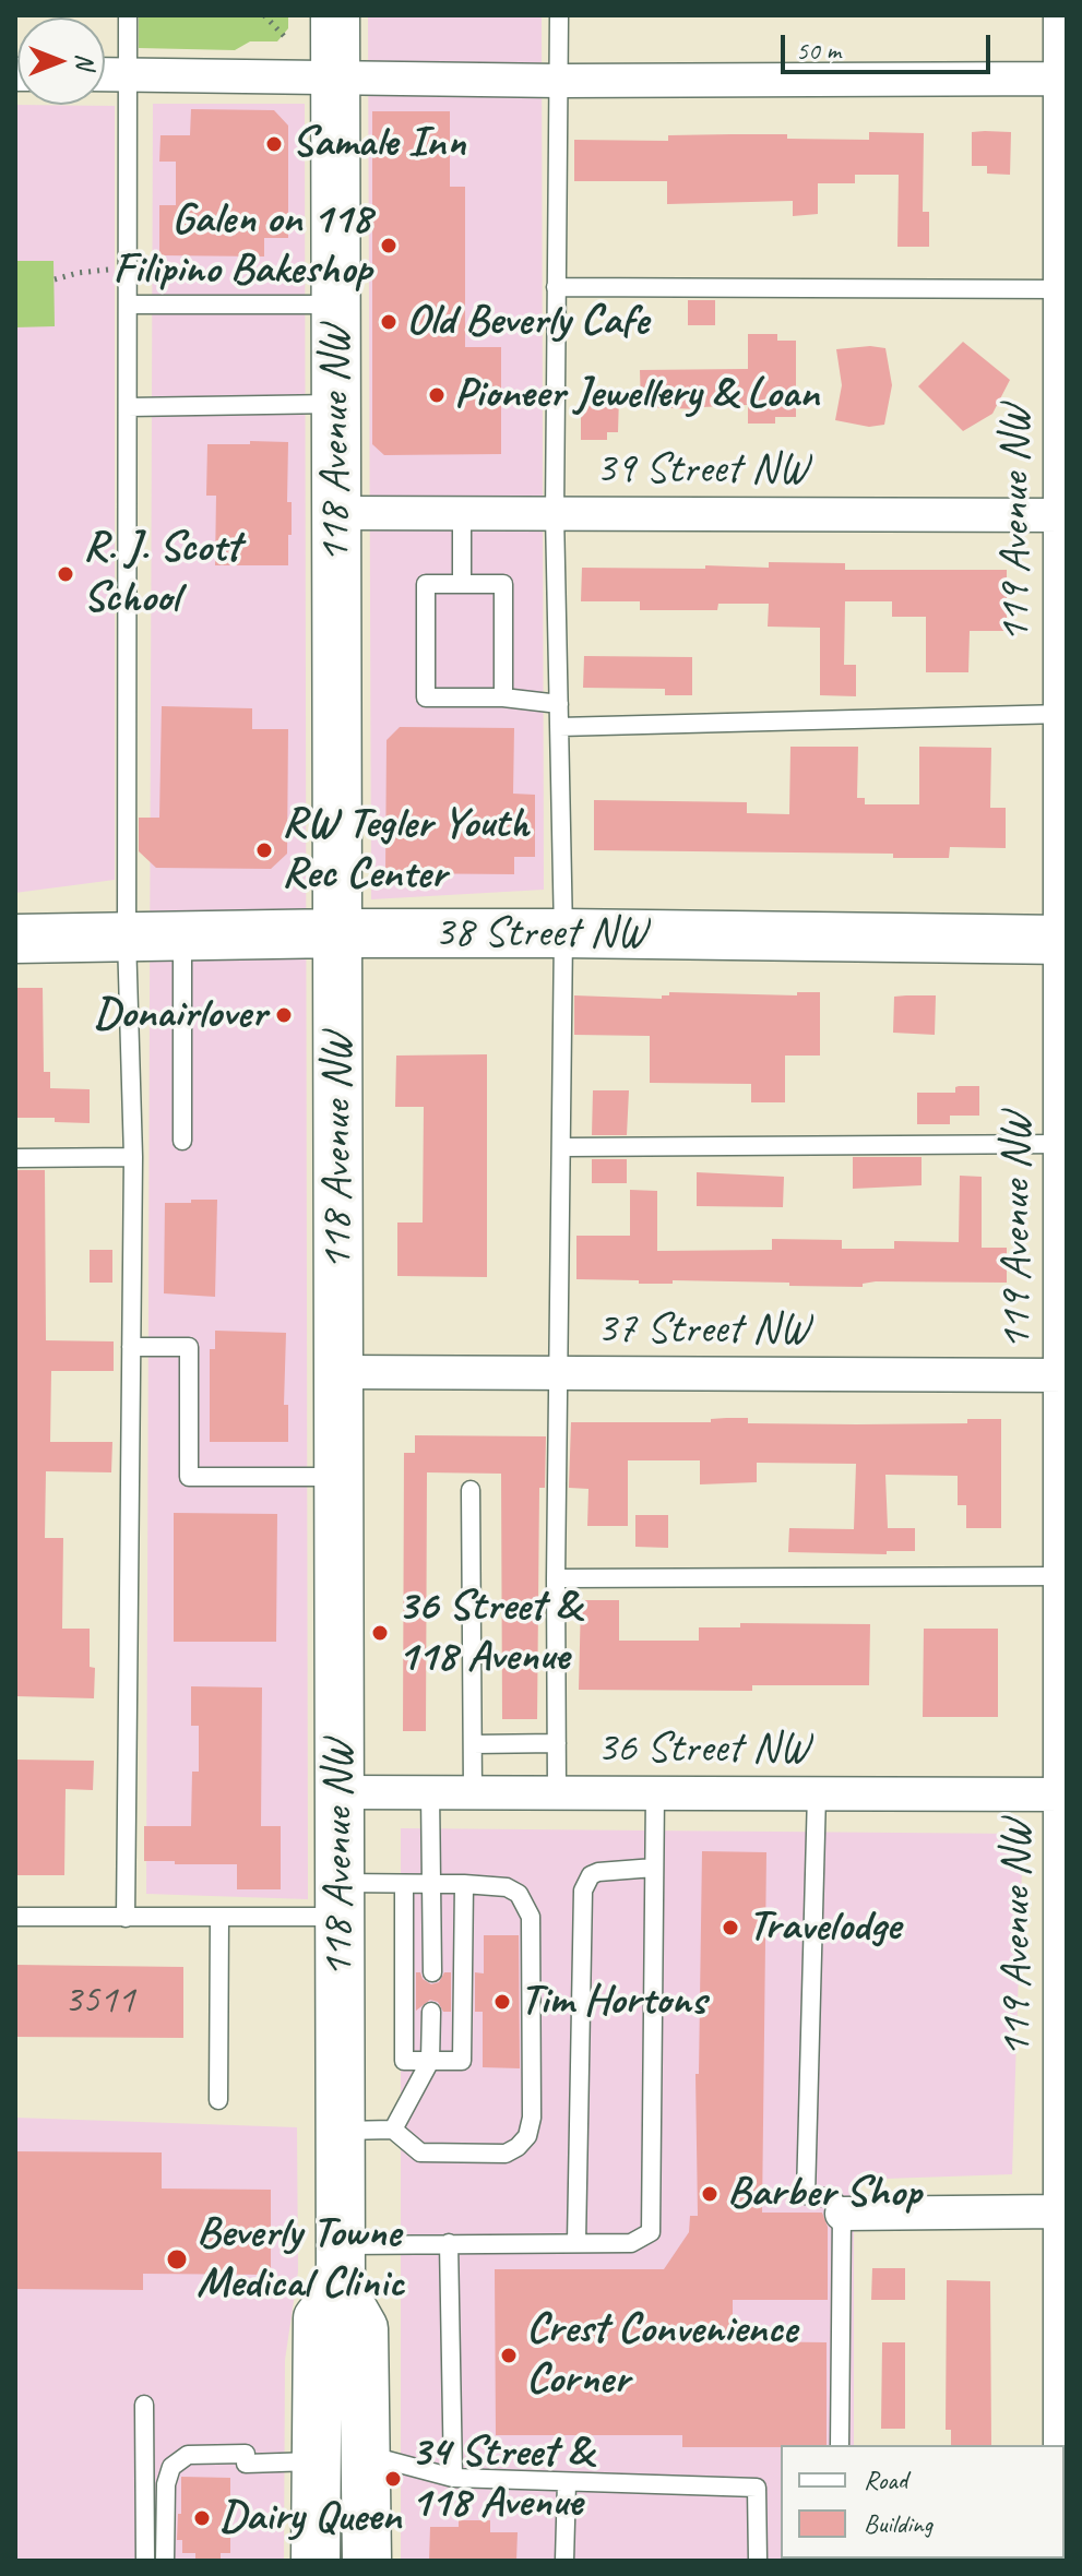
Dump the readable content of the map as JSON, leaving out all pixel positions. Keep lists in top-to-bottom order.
{
  "streets": {
    "main road": ["118 Avenue NW", "38 Street NW"],
    "street": [
      "39 Street NW",
      "119 Avenue NW",
      "37 Street NW",
      "36 Street NW"
    ]
  },
  "crossings": [
    ["118 Avenue NW", "39 Street NW"],
    ["118 Avenue NW", "38 Street NW"],
    ["118 Avenue NW", "37 Street NW"],
    ["118 Avenue NW", "36 Street NW"],
    ["39 Street NW", "119 Avenue NW"],
    ["119 Avenue NW", "38 Street NW"],
    ["119 Avenue NW", "37 Street NW"],
    ["119 Avenue NW", "36 Street NW"]
  ],
  "places": [
    "Samale Inn",
    "Galen on 118 Filipino Bakeshop",
    "Old Beverly Cafe",
    "Pioneer Jewellery & Loan",
    "R. J. Scott School",
    "RW Tegler Youth Rec Center",
    "Donairlover",
    "36 Street & 118 Avenue",
    "Travelodge",
    "Tim Hortons",
    "Barber Shop",
    "Beverly Towne Medical Clinic",
    "Crest Convenience Corner",
    "34 Street & 118 Avenue",
    "Dairy Queen"
  ],
  "house_numbers": ["3511"],
  "legend": ["Road", "Building"],
  "scale_bar": "50 m",
  "north": "right"
}
